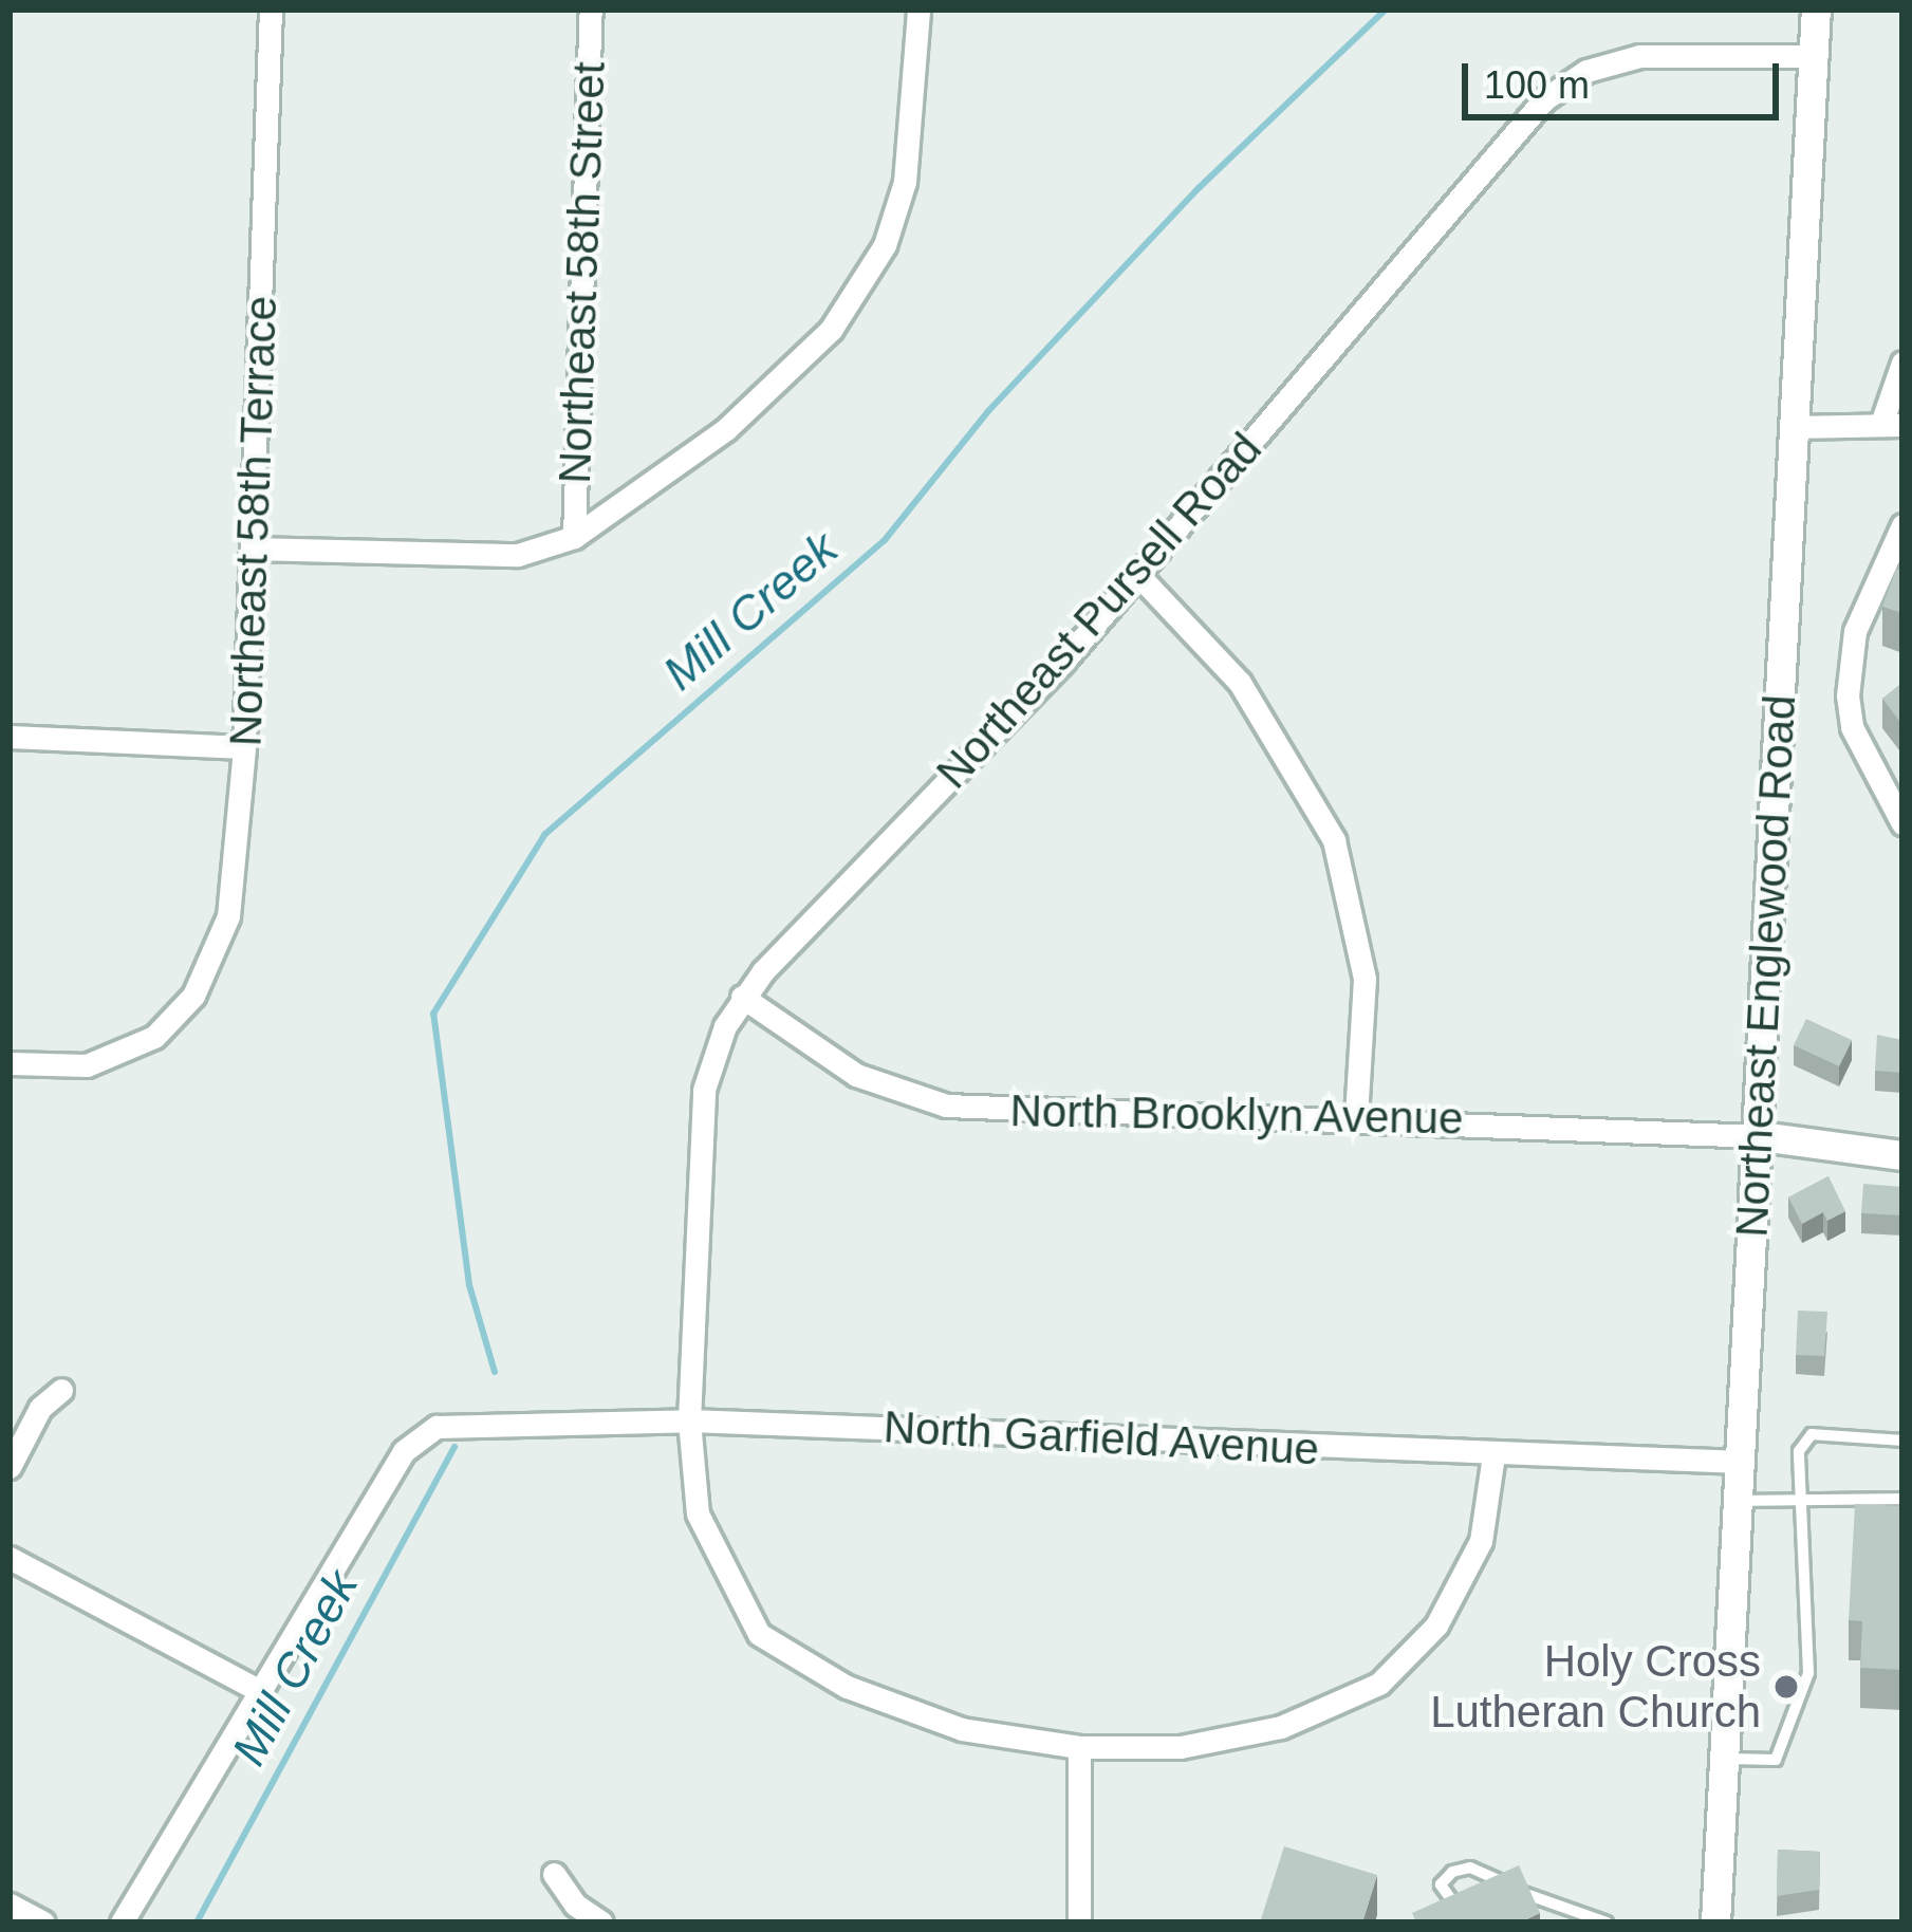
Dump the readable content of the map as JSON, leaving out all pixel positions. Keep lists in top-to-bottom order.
{
  "streets": {
    "main road": ["Northeast Englewood Road"],
    "street": [
      "Northeast 58th Street",
      "Northeast 58th Terrace",
      "Northeast Pursell Road",
      "North Brooklyn Avenue",
      "North Garfield Avenue"
    ]
  },
  "crossings": [
    ["Northeast Pursell Road", "Northeast Englewood Road"],
    ["Northeast Pursell Road", "North Brooklyn Avenue"],
    ["Northeast Pursell Road", "North Garfield Avenue"],
    ["Northeast Englewood Road", "North Brooklyn Avenue"],
    ["Northeast Englewood Road", "North Garfield Avenue"]
  ],
  "water": ["Mill Creek"],
  "places": ["Holy Cross Lutheran Church"],
  "scale_bar": "100 m"
}
